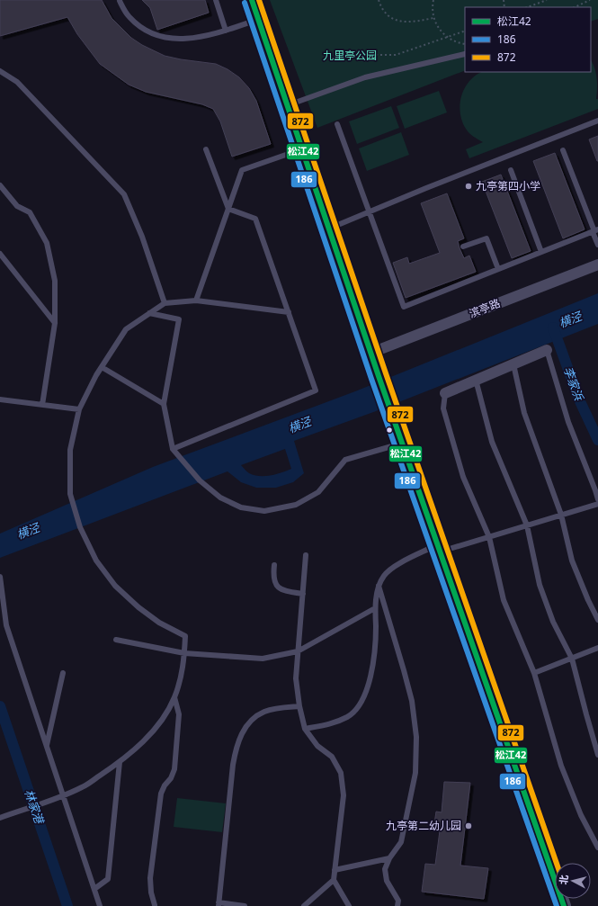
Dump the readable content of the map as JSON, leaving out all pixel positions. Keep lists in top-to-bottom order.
{
  "streets": {
    "street": ["滨亭路"]
  },
  "water": ["横泾", "李家浜", "林家港"],
  "parks": ["九里亭公园"],
  "places": ["九亭第四小学", "九亭第二幼儿园"],
  "lines": ["transit line 松江42", "transit line 872", "transit line 186"],
  "legend": ["松江42", "186", "872"],
  "north": "left"
}
